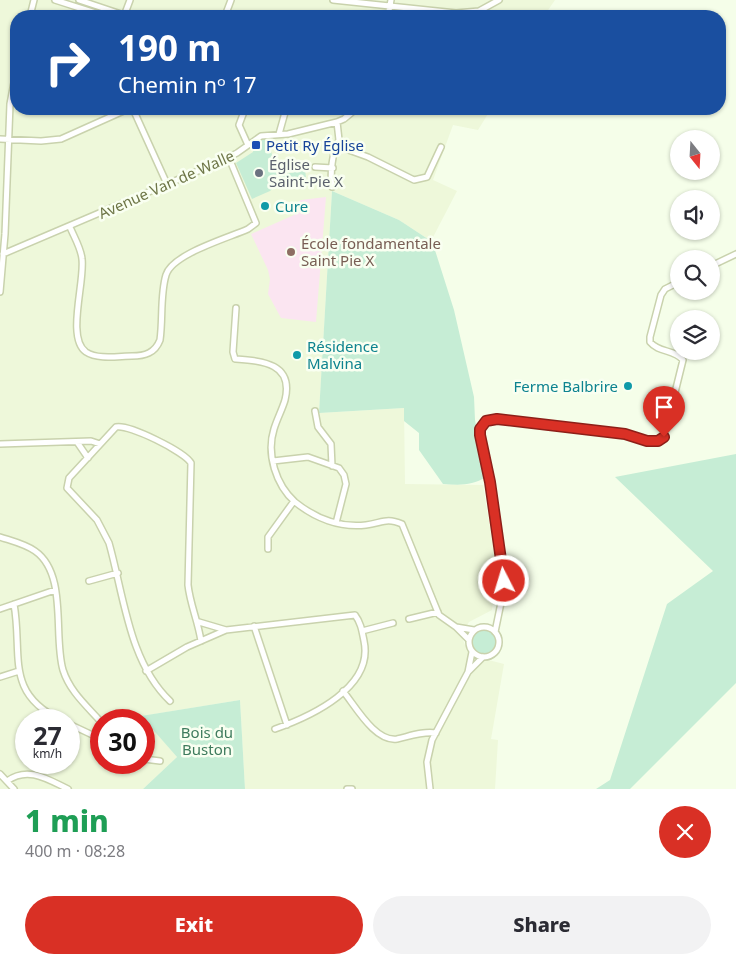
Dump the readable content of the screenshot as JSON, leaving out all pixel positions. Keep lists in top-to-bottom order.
{
  "streets": {
    "street": ["Avenue Van de Walle"]
  },
  "parks": ["Bois du Buston"],
  "places": {
    "transit": ["Petit Ry Église"],
    "other": [
      "Église Saint-Pie X",
      "Cure",
      "École fondamentale Saint Pie X",
      "Résidence Malvina",
      "Ferme Balbrire"
    ]
  },
  "north": "bottom",
  "page": {
    "turn": ["190 m", "Chemin nᵒ 17"],
    "speed": "27 km/h",
    "limit": "30",
    "heading": ["1 min", "400 m · 08:28"],
    "buttons": ["Exit", "Share"]
  }
}
